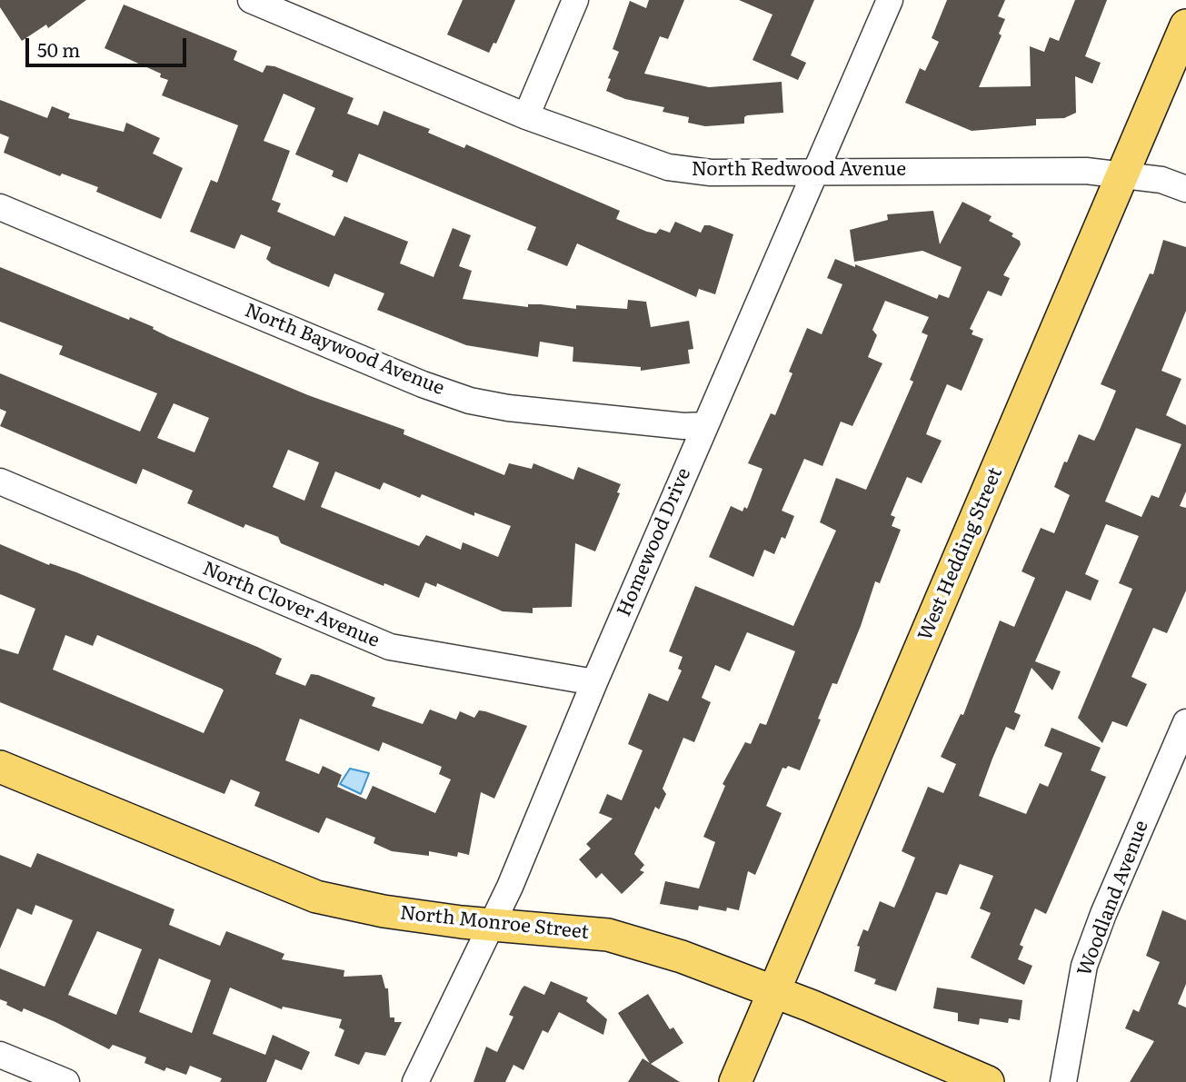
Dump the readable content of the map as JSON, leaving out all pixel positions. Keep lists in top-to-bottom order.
{
  "streets": {
    "main road": ["West Hedding Street", "North Monroe Street"],
    "street": [
      "North Redwood Avenue",
      "North Baywood Avenue",
      "Homewood Drive",
      "North Clover Avenue",
      "Woodland Avenue"
    ]
  },
  "crossings": [
    ["North Redwood Avenue", "Homewood Drive"],
    ["North Redwood Avenue", "West Hedding Street"],
    ["North Baywood Avenue", "Homewood Drive"],
    ["Homewood Drive", "North Clover Avenue"],
    ["Homewood Drive", "North Monroe Street"],
    ["West Hedding Street", "North Monroe Street"]
  ],
  "scale_bar": "50 m"
}
